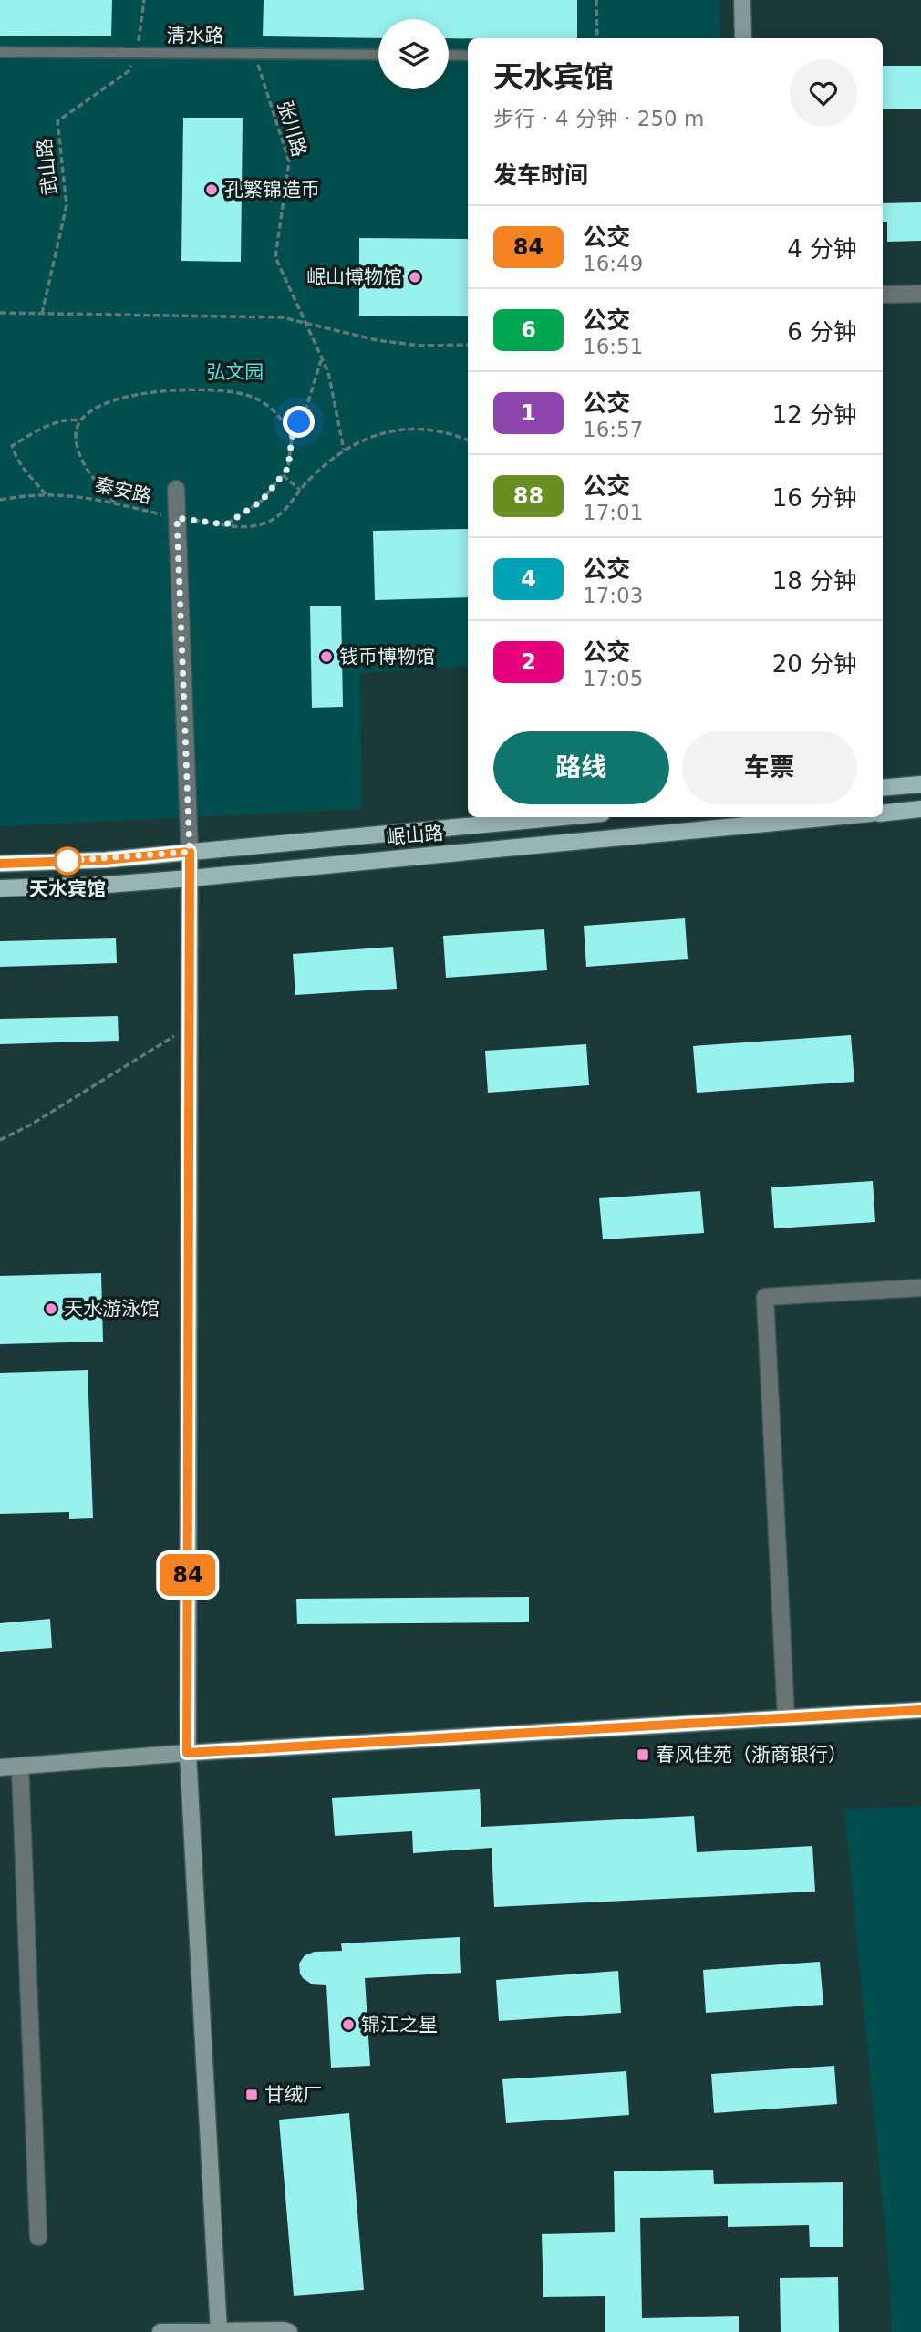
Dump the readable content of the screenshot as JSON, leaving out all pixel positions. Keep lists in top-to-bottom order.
{
  "streets": {
    "main road": ["岷山路"],
    "lane": ["清水路"],
    "path": ["张川路", "武山路", "秦安路"]
  },
  "crossings": [
    ["清水路", "张川路"],
    ["清水路", "武山路"],
    ["张川路", "秦安路"]
  ],
  "parks": ["弘文园"],
  "places": {
    "other": [
      "孔繁锦造币",
      "岷山博物馆",
      "钱币博物馆",
      "天水宾馆",
      "天水游泳馆",
      "锦江之星"
    ],
    "transit": ["春风佳苑（浙商银行）", "甘绒厂"]
  },
  "lines": ["bus line 84"],
  "page": {
    "on_map": "84",
    "heading": [
      ["天水宾馆", "步行 · 4 分钟 · 250 m"],
      "发车时间"
    ],
    "list": [
      {
        "mark": "84",
        "name": "公交",
        "note": "16:49",
        "value": "4 分钟"
      },
      {
        "mark": "6",
        "name": "公交",
        "note": "16:51",
        "value": "6 分钟"
      },
      {
        "mark": "1",
        "name": "公交",
        "note": "16:57",
        "value": "12 分钟"
      },
      {
        "mark": "88",
        "name": "公交",
        "note": "17:01",
        "value": "16 分钟"
      },
      {
        "mark": "4",
        "name": "公交",
        "note": "17:03",
        "value": "18 分钟"
      },
      {
        "mark": "2",
        "name": "公交",
        "note": "17:05",
        "value": "20 分钟"
      }
    ],
    "buttons": ["路线", "车票"]
  }
}
